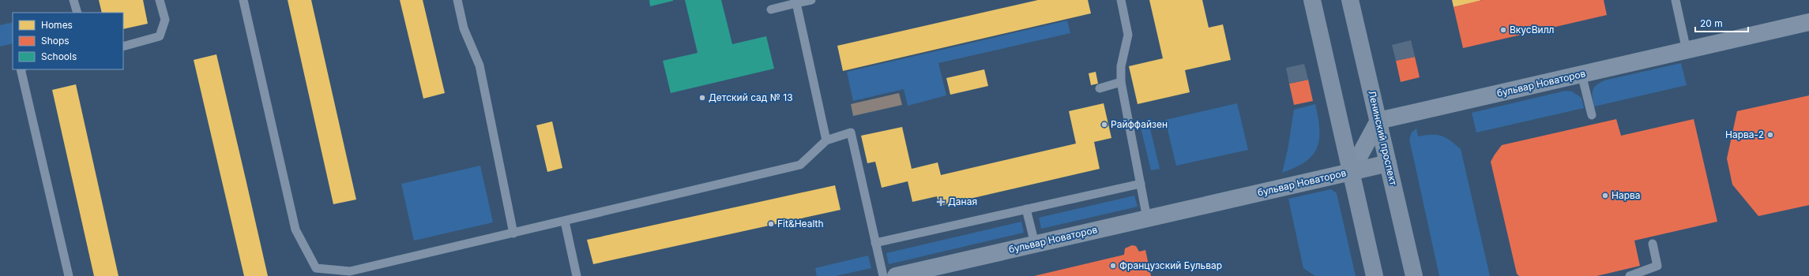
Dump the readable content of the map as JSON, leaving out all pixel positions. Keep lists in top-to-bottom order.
{
  "streets": {
    "main road": ["Ленинский проспект"],
    "street": ["бульвар Новаторов"]
  },
  "crossings": [
    ["бульвар Новаторов", "Ленинский проспект"]
  ],
  "places": {
    "other": [
      "ВкусВилл",
      "Детский сад № 13",
      "Райффайзен",
      "Нарва-2",
      "Нарва",
      "Fit&Health",
      "Французский Бульвар"
    ],
    "health": ["Даная"]
  },
  "legend": ["Homes", "Shops", "Schools"],
  "scale_bar": "20 m"
}
